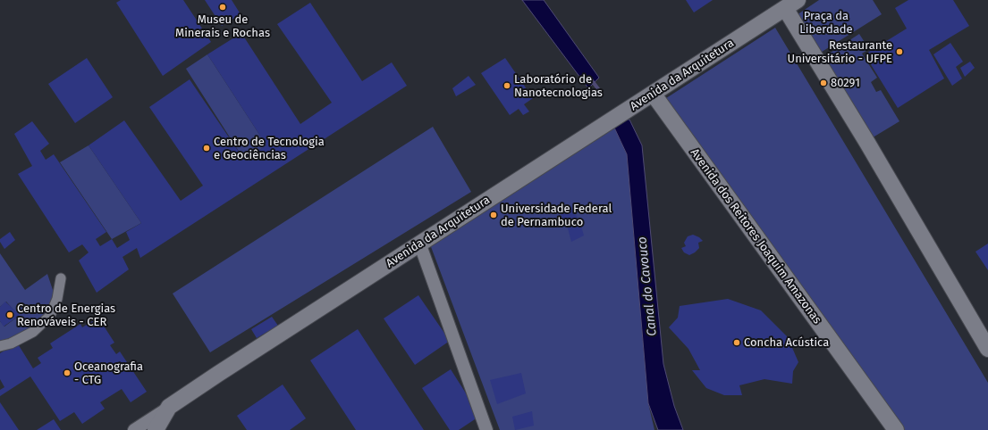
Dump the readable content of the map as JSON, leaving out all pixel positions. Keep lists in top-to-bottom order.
{
  "streets": {
    "street": ["Avenida da Arquitetura", "Avenida dos Reitores Joaquim Amazonas"]
  },
  "crossings": [
    ["Avenida da Arquitetura", "Avenida dos Reitores Joaquim Amazonas"]
  ],
  "water": ["Canal do Cavouco"],
  "parks": ["Praça da Liberdade"],
  "places": [
    "Museu de Minerais e Rochas",
    "Restaurante Universitário - UFPE",
    "80291",
    "Laboratório de Nanotecnologias",
    "Centro de Tecnologia e Geociências",
    "Universidade Federal de Pernambuco",
    "Centro de Energias Renováveis - CER",
    "Concha Acústica",
    "Oceanografia - CTG"
  ]
}
